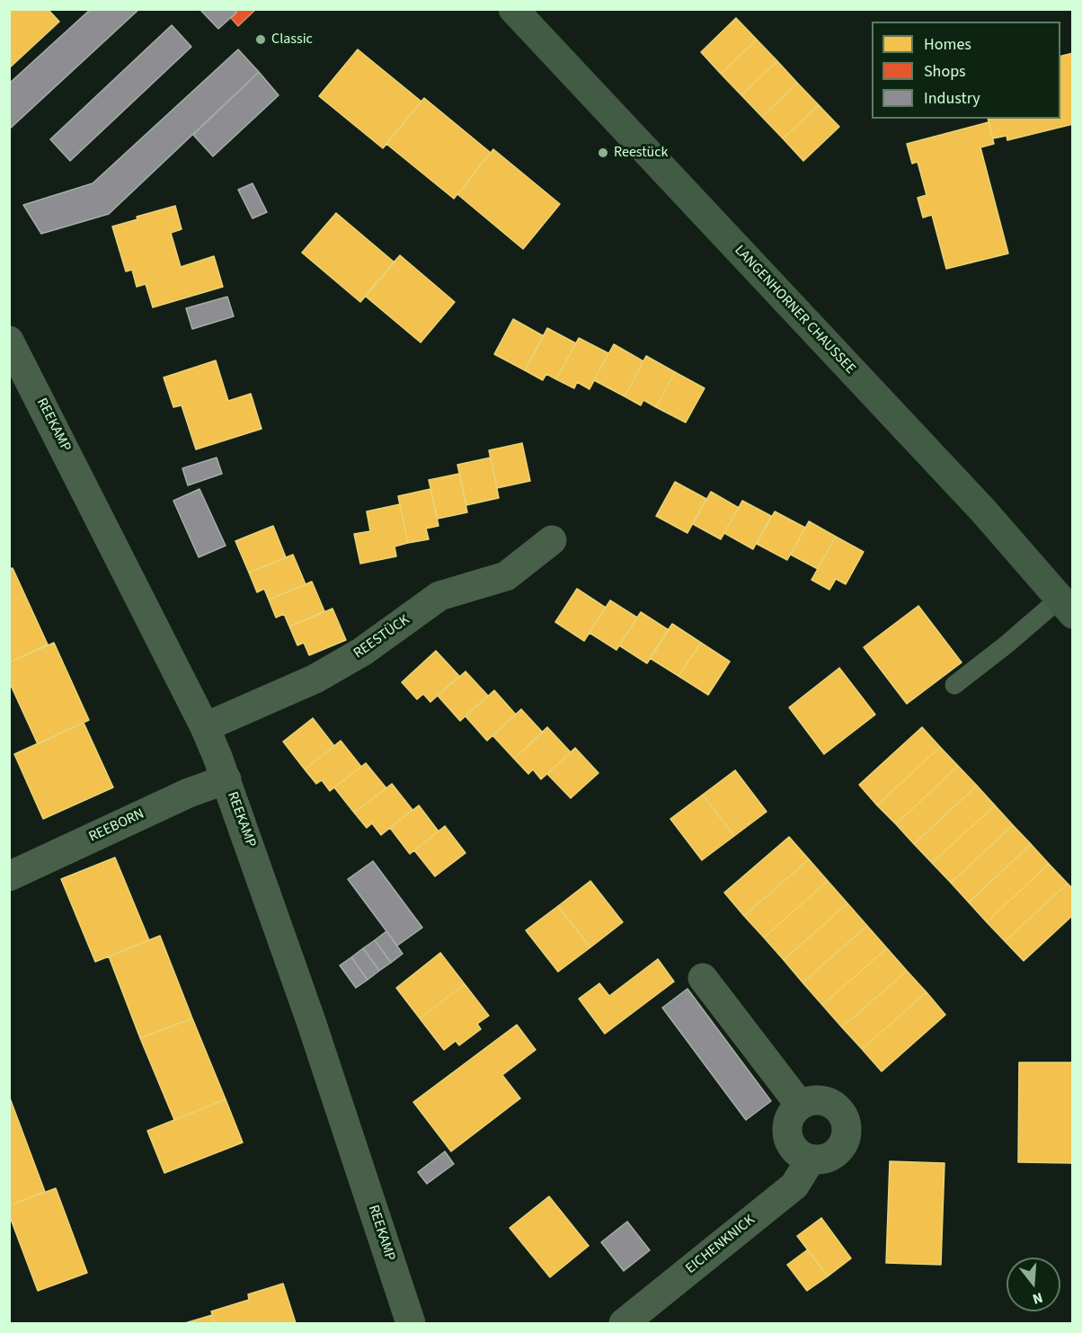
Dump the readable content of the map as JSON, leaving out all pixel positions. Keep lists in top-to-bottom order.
{
  "streets": {
    "main road": ["LANGENHORNER CHAUSSEE"],
    "street": [
      "REEKAMP",
      "REESTÜCK",
      "REEBORN",
      "EICHENKNICK"
    ]
  },
  "crossings": [
    ["REEKAMP", "REESTÜCK"],
    ["REEKAMP", "REEBORN"]
  ],
  "places": ["Classic", "Reestück"],
  "legend": ["Homes", "Shops", "Industry"],
  "north": "bottom"
}
